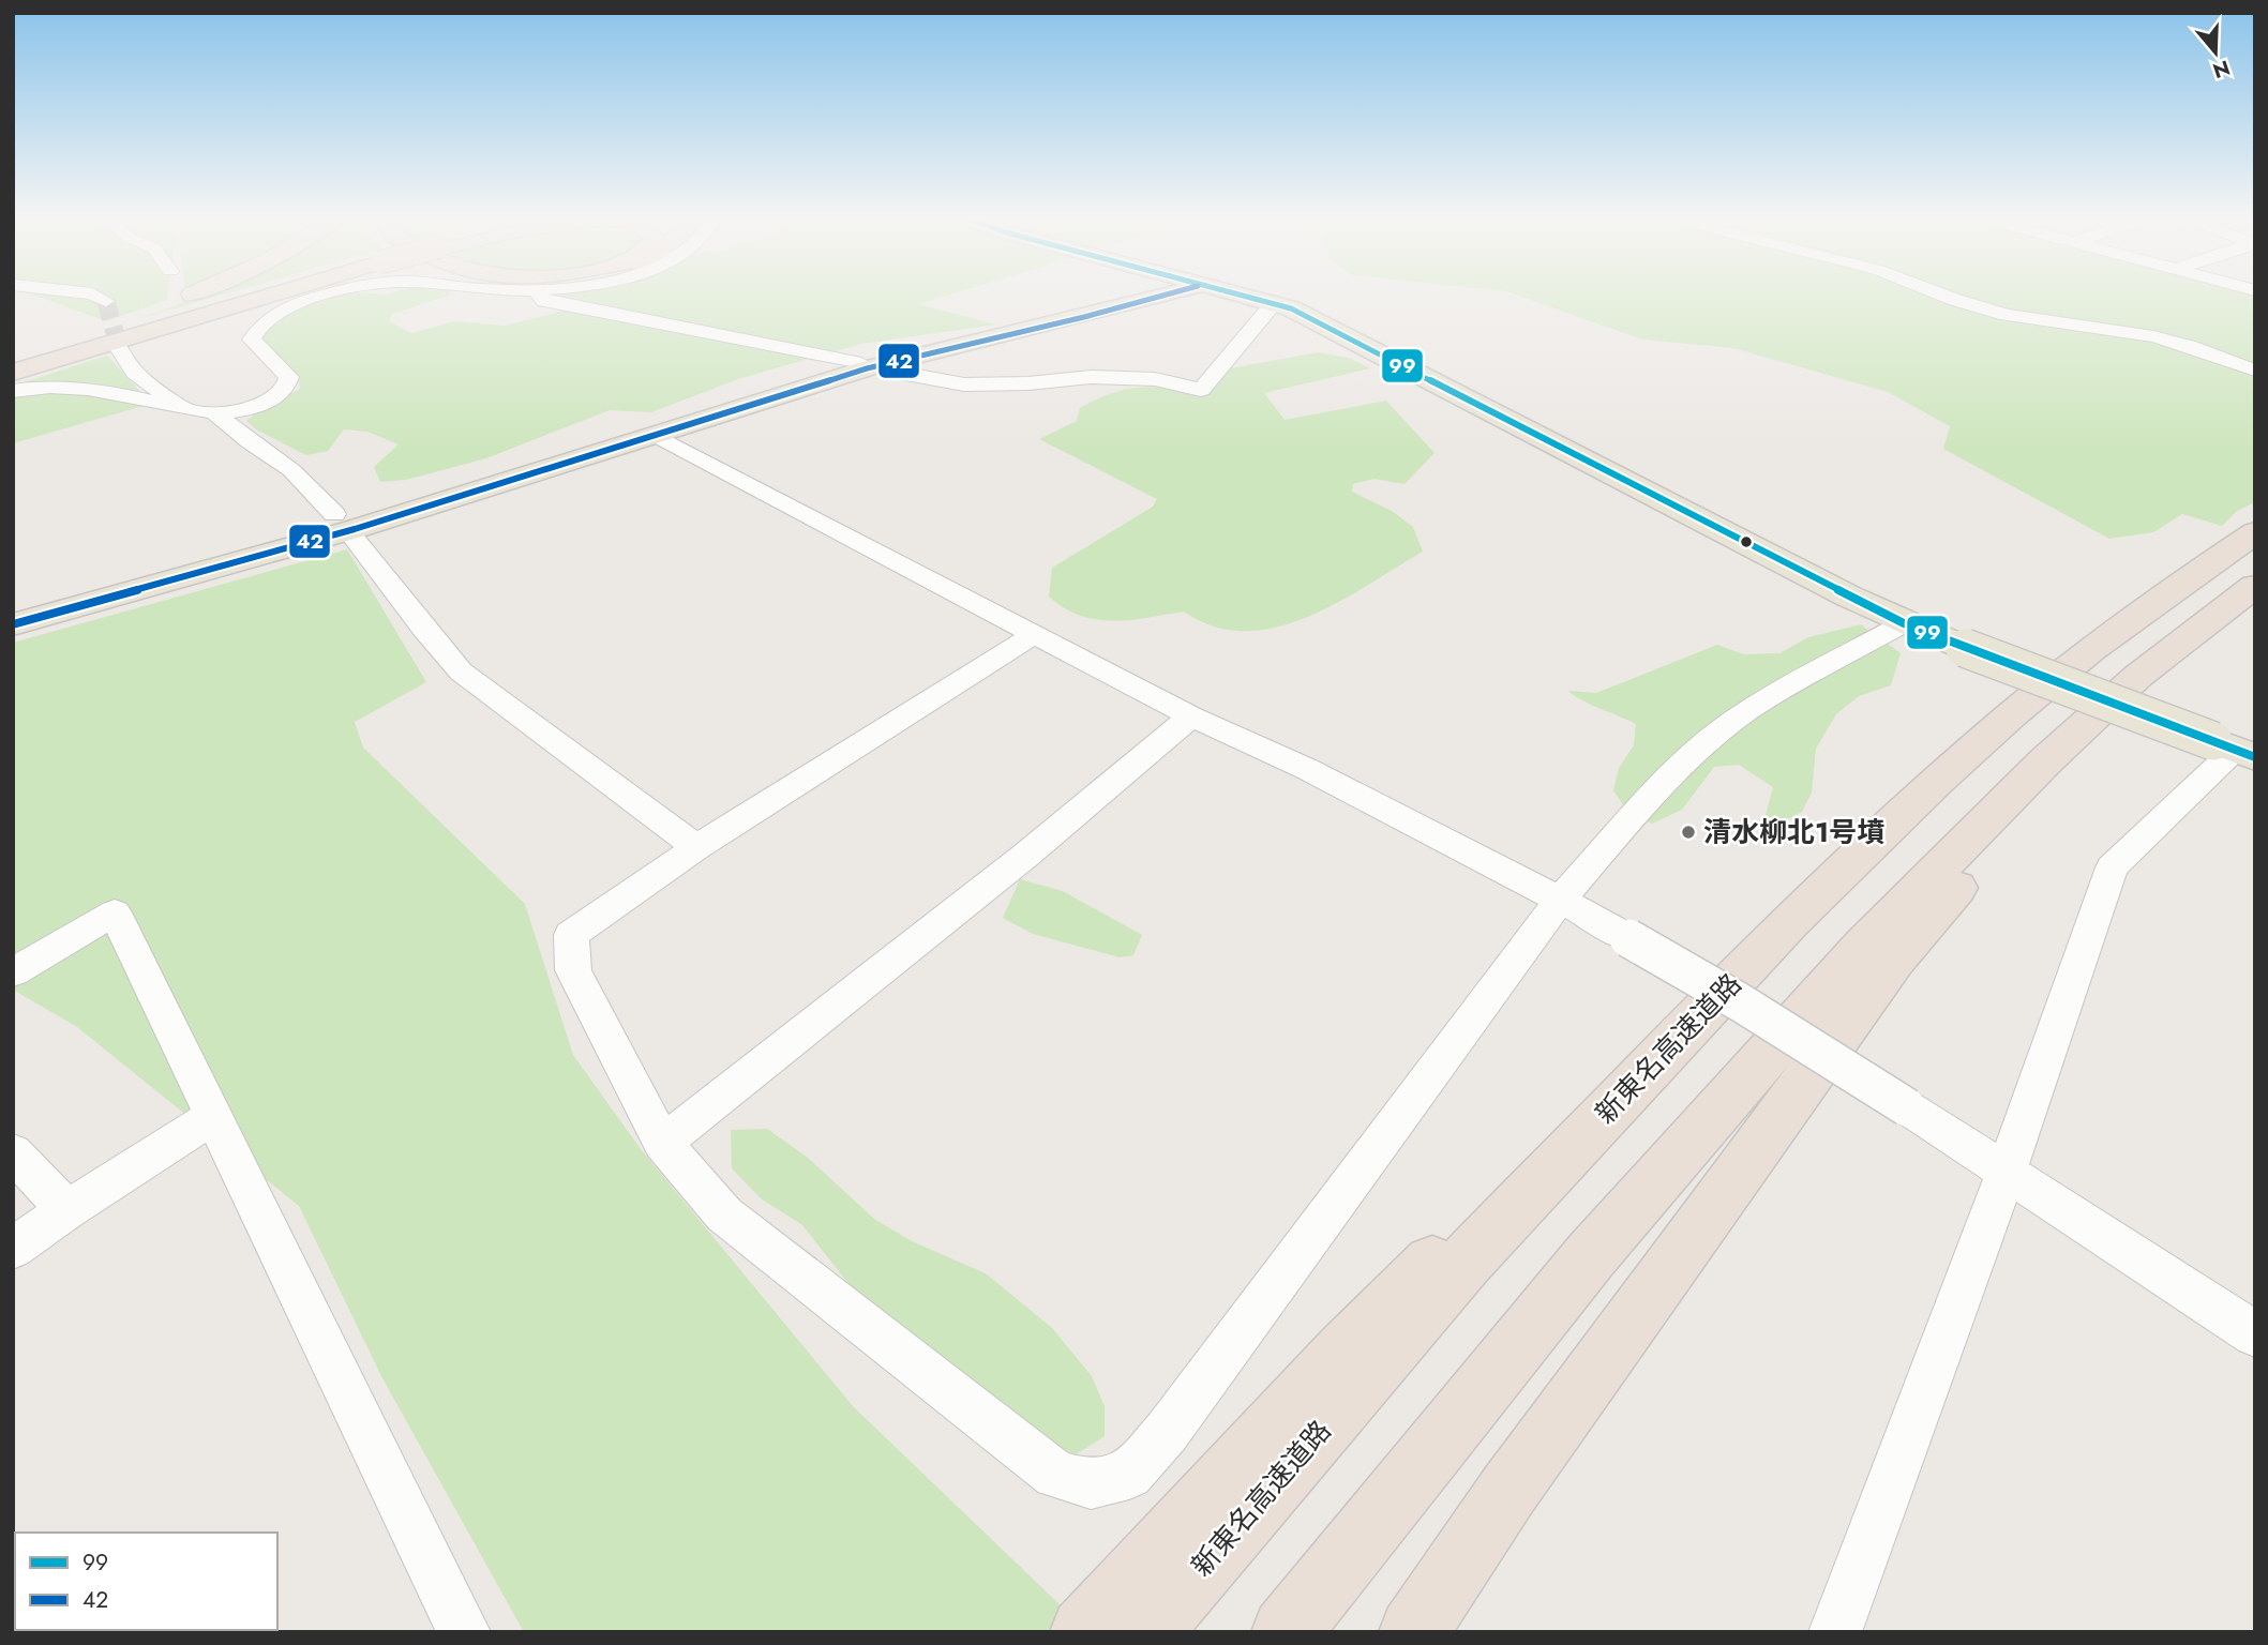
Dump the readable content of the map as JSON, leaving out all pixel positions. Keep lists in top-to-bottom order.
{
  "streets": {
    "highway": ["新東名高速道路"]
  },
  "places": ["清水柳北1号墳"],
  "lines": ["transit line 99", "transit line 42"],
  "legend": ["99", "42"],
  "north": "bottom"
}
